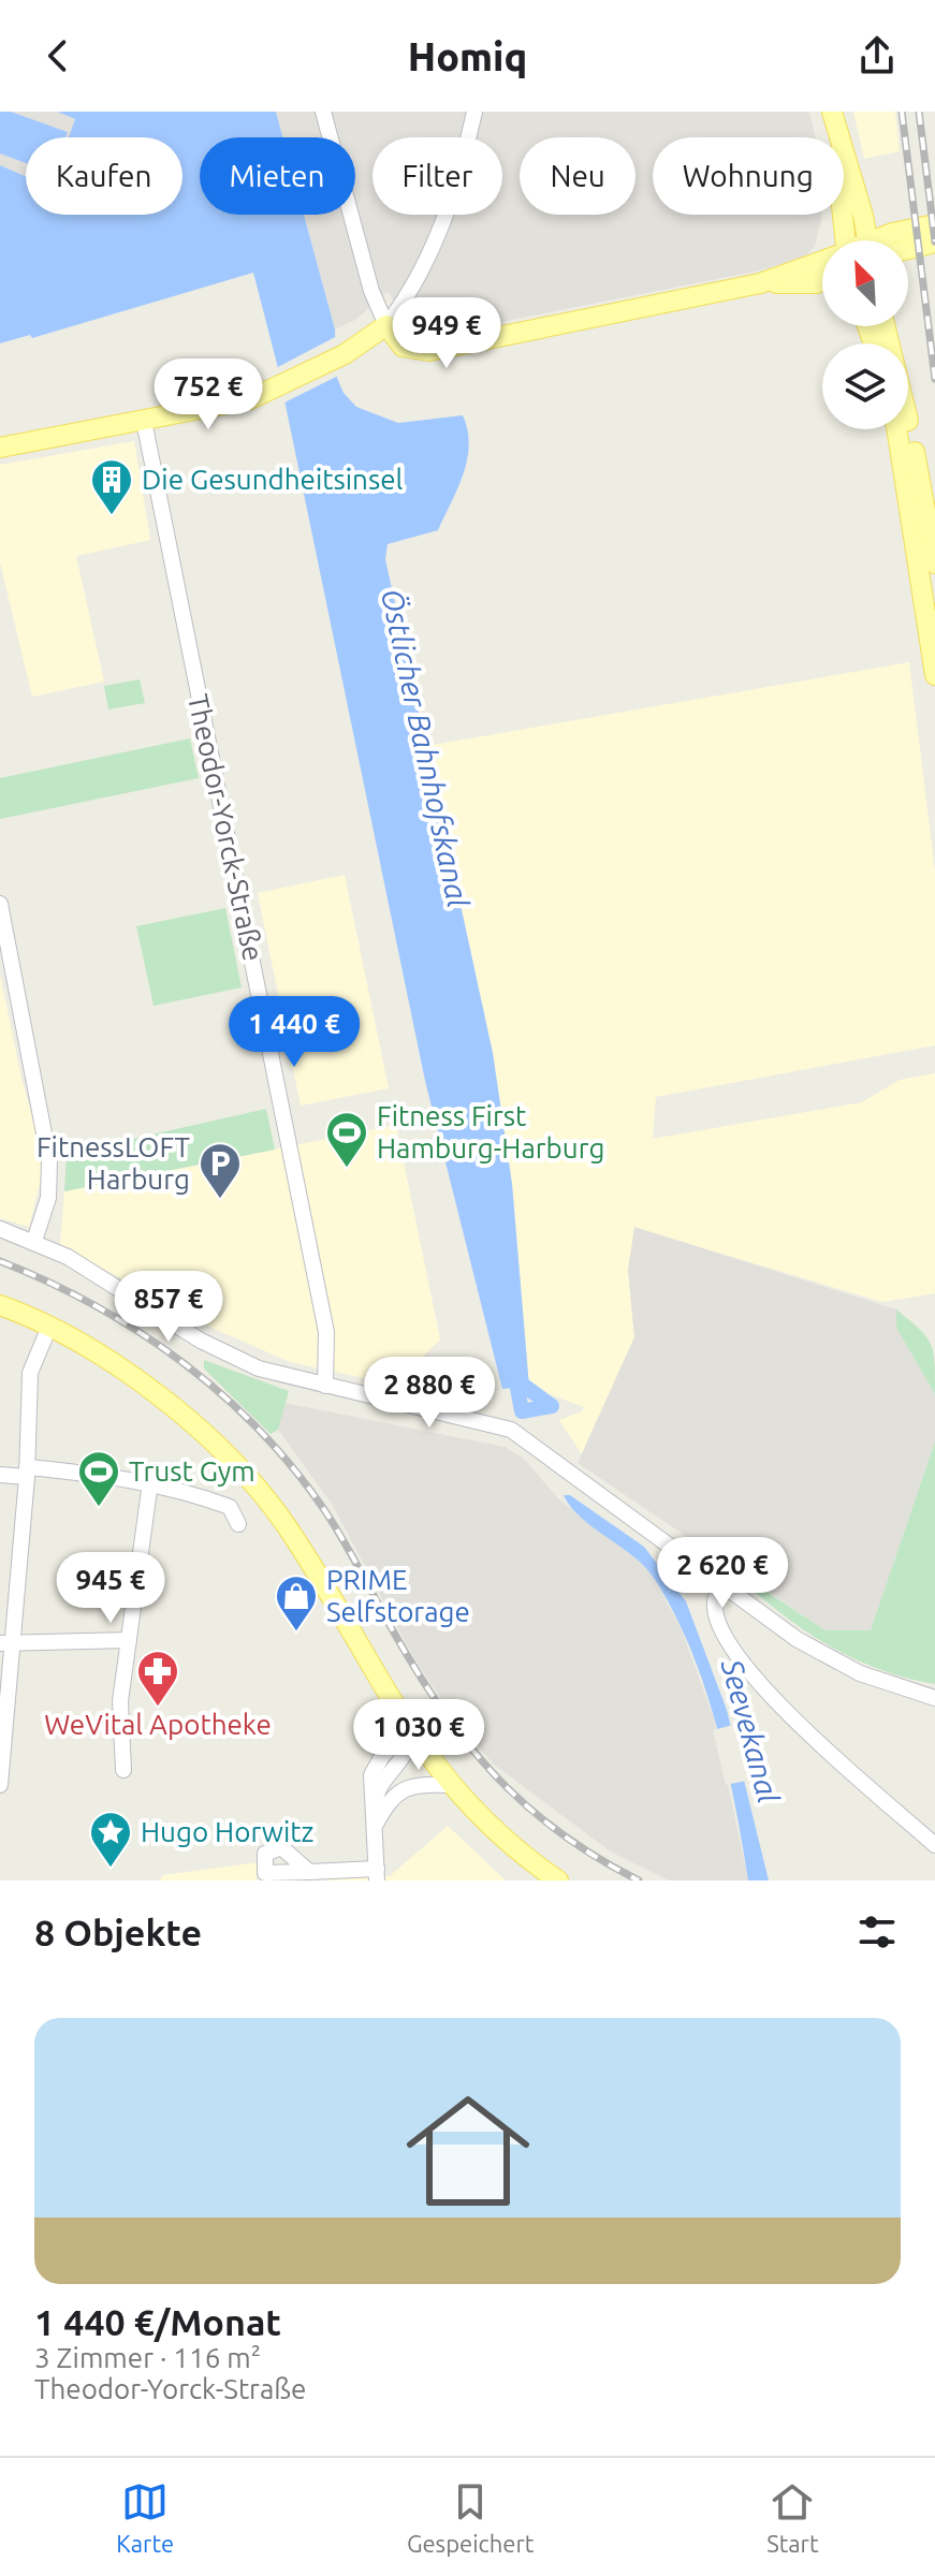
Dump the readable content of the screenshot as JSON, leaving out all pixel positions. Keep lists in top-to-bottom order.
{
  "streets": {
    "street": ["Theodor-Yorck-Straße"]
  },
  "water": ["Östlicher Bahnhofskanal", "Seevekanal"],
  "places": {
    "building": ["Die Gesundheitsinsel"],
    "sports": ["Fitness First Hamburg-Harburg", "Trust Gym"],
    "parking": ["FitnessLOFT Harburg"],
    "shop": ["PRIME Selfstorage"],
    "pharmacy": ["WeVital Apotheke"],
    "place": ["Hugo Horwitz"]
  },
  "north": "top left",
  "page": {
    "header": "Homiq",
    "chip": [
      "Kaufen",
      "Mieten",
      "Filter",
      "Neu",
      "Wohnung"
    ],
    "price": [
      "949 €",
      "752 €",
      "1 440 €",
      "857 €",
      "2 880 €",
      "2 620 €",
      "945 €",
      "1 030 €"
    ],
    "heading": "8 Objekte",
    "list": [
      {
        "name": "1 440 €/Monat",
        "note": "3 Zimmer · 116 m² · Theodor-Yorck-Straße"
      }
    ],
    "tabs": ["Karte", "Gespeichert", "Start"]
  }
}
